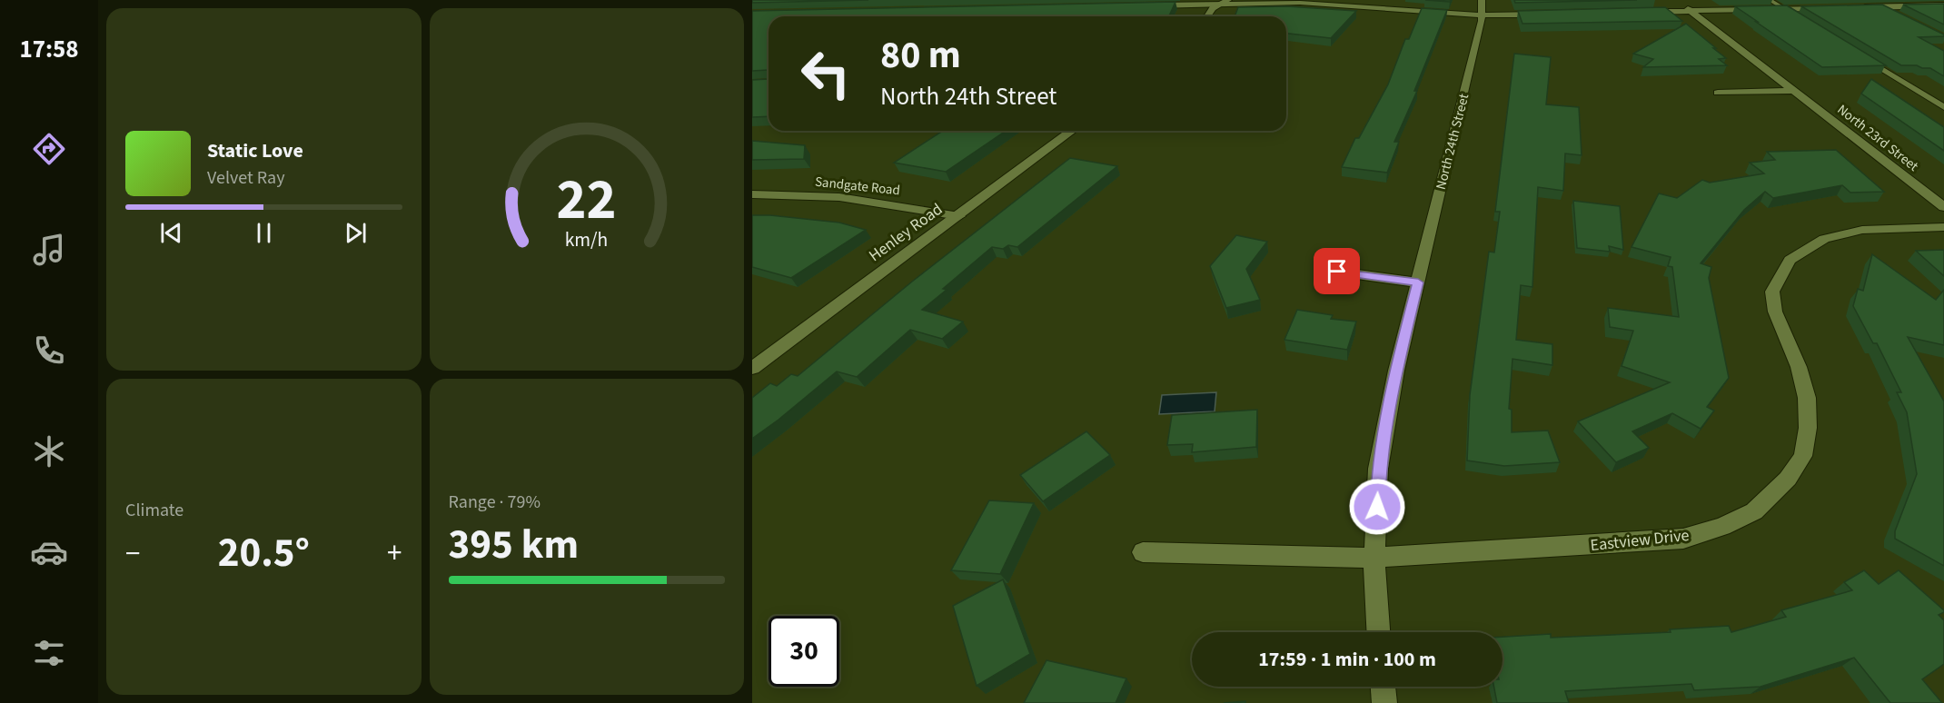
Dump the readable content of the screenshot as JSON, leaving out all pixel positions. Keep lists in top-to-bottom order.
{
  "streets": {
    "street": [
      "North 23rd Street",
      "North 24th Street",
      "Sandgate Road",
      "Henley Road",
      "Eastview Drive"
    ]
  },
  "crossings": [
    ["North 24th Street", "Eastview Drive"],
    ["Sandgate Road", "Henley Road"]
  ],
  "page": {
    "tabs": "17:58",
    "turn": ["80 m", "North 24th Street"],
    "song": ["Static Love", "Velvet Ray"],
    "tile": [
      "Climate",
      ["Range · 79%", "395 km"]
    ],
    "heat": ["−", "20.5°", "+"],
    "limit": "30",
    "trip": "17:59 · 1 min · 100 m",
    "gauge": ["22", "km/h"]
  }
}
